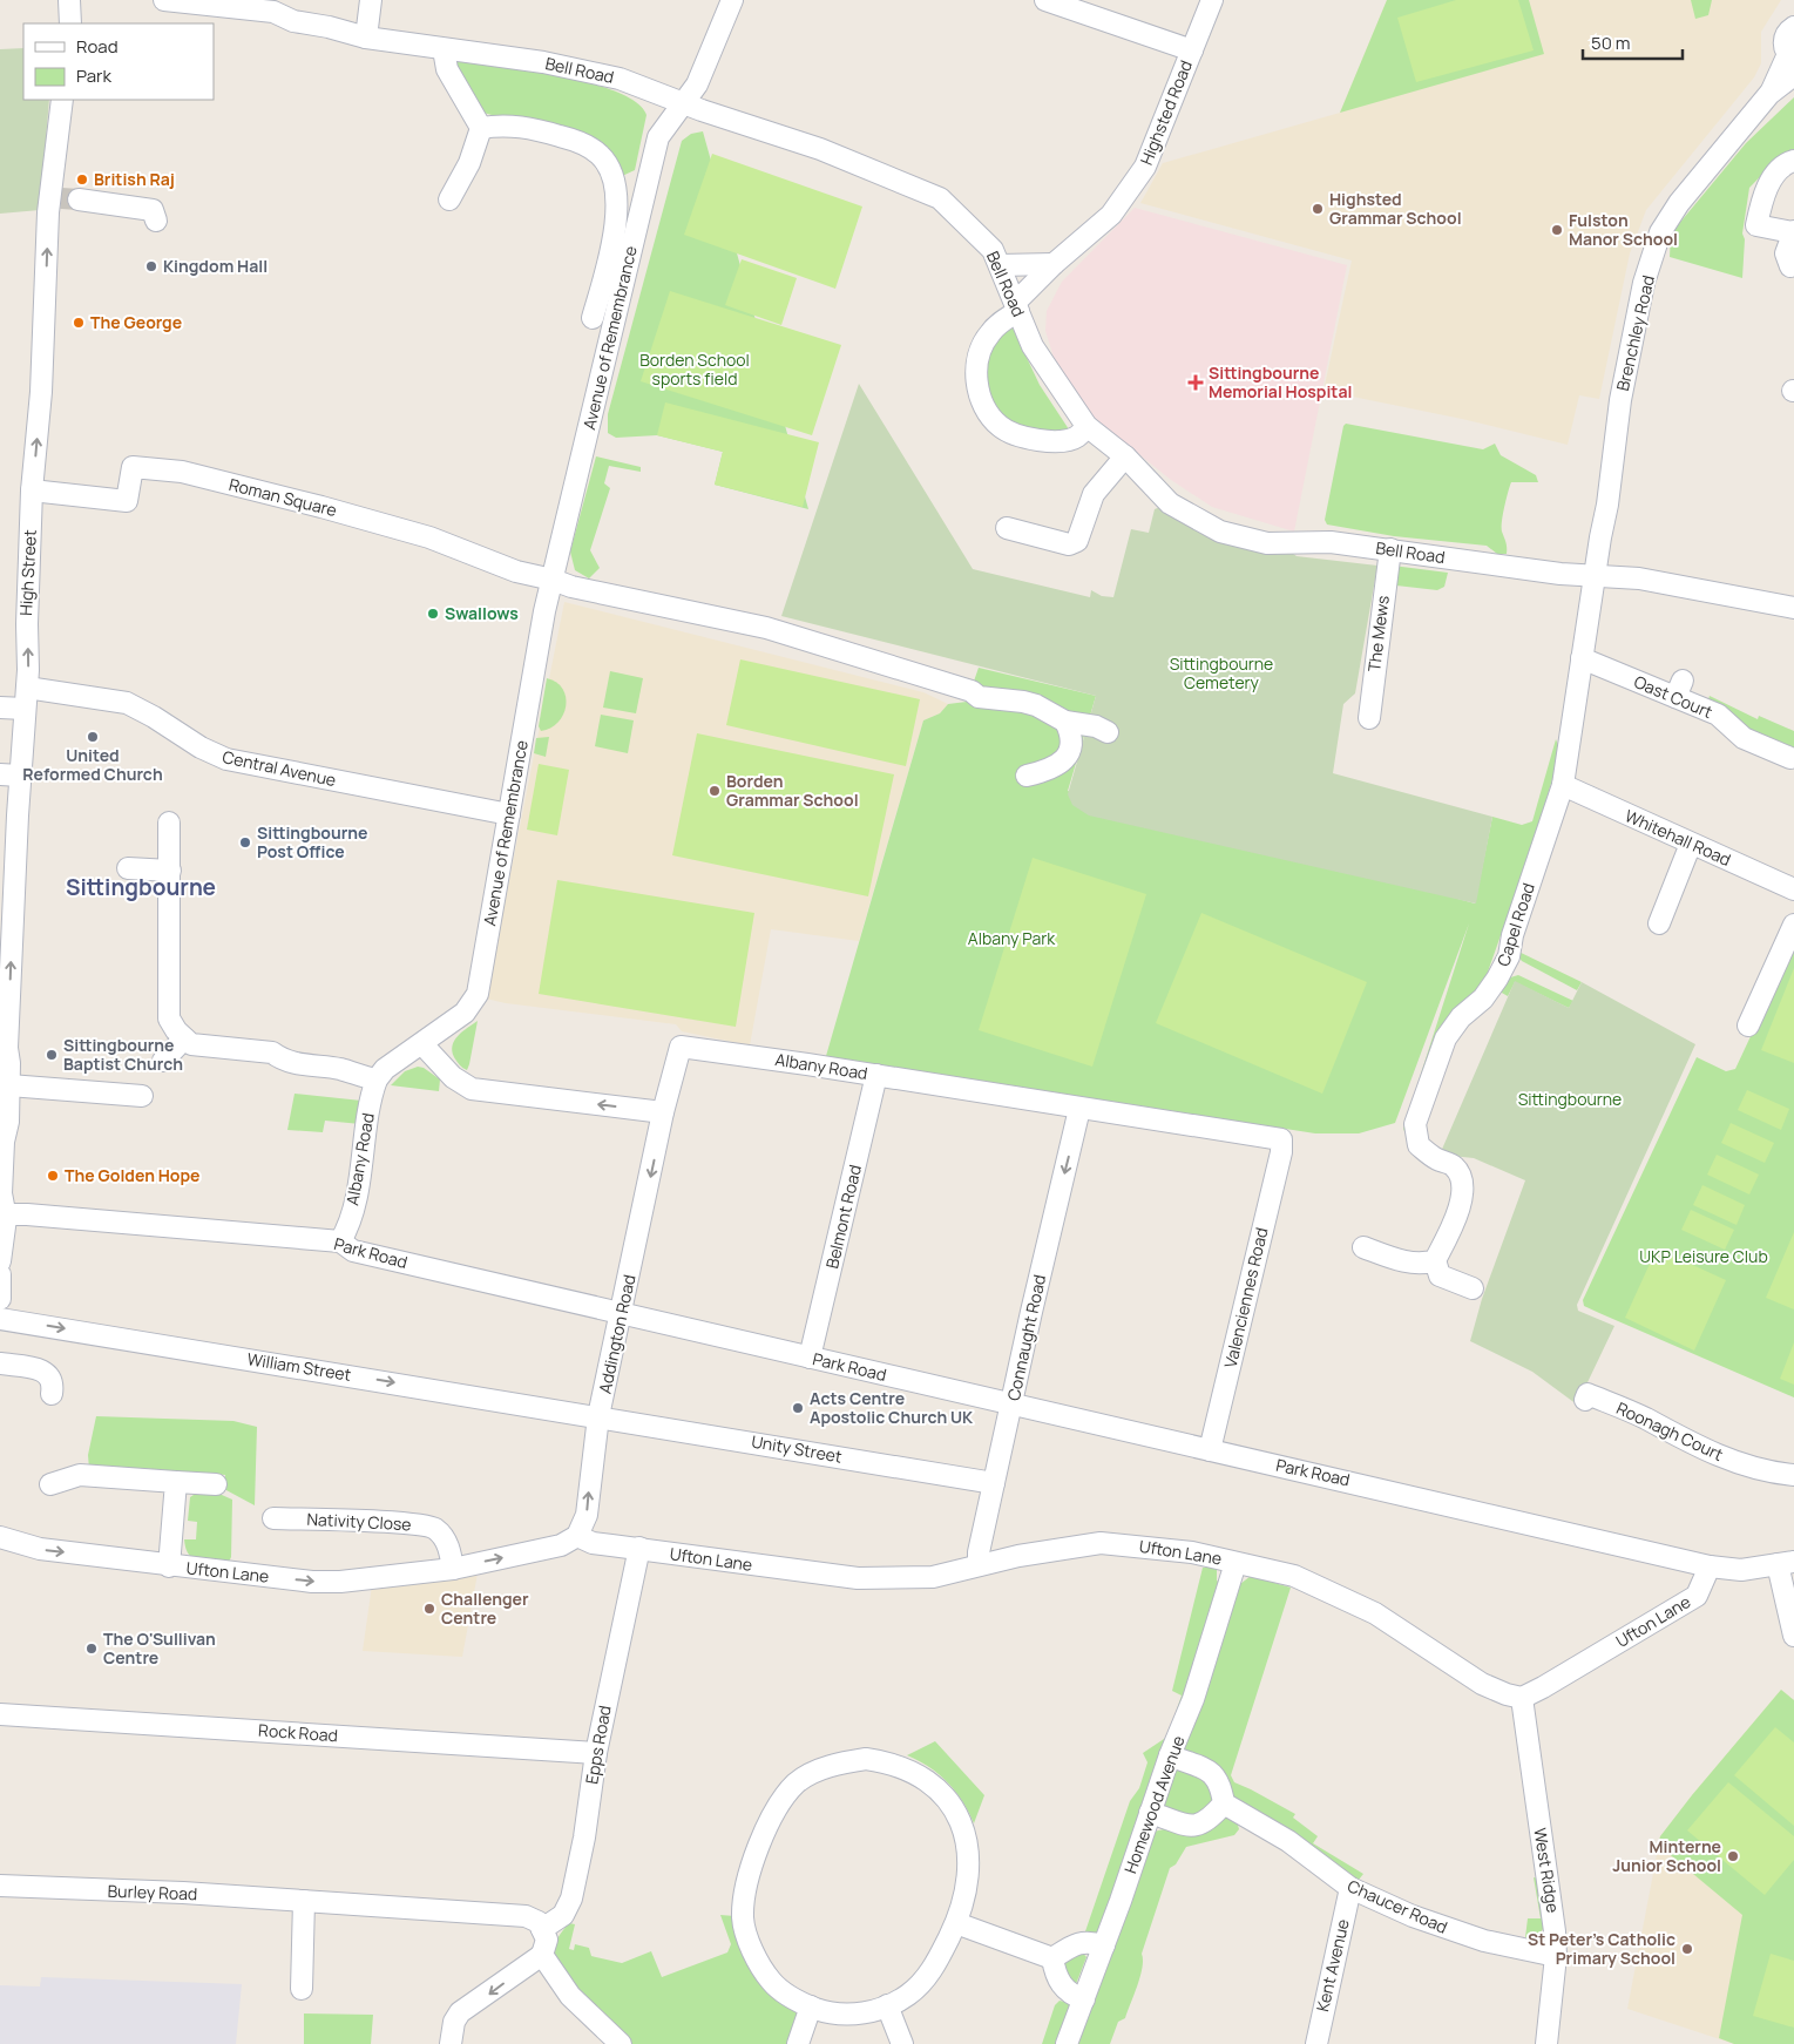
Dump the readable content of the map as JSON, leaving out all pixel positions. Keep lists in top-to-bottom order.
{
  "streets": {
    "street": [
      "Bell Road",
      "Highsted Road",
      "Brenchley Road",
      "Avenue of Remembrance",
      "Roman Square",
      "High Street",
      "The Mews",
      "Oast Court",
      "Central Avenue",
      "Whitehall Road",
      "Capel Road",
      "Albany Road",
      "Belmont Road",
      "Park Road",
      "Valenciennes Road",
      "Addington Road",
      "Connaught Road",
      "William Street",
      "Roonagh Court",
      "Unity Street",
      "Nativity Close",
      "Ufton Lane",
      "Rock Road",
      "Epps Road",
      "Homewood Avenue",
      "West Ridge",
      "Burley Road",
      "Chaucer Road",
      "Kent Avenue"
    ]
  },
  "crossings": [
    ["Bell Road", "Highsted Road"],
    ["Bell Road", "Brenchley Road"],
    ["Bell Road", "Avenue of Remembrance"],
    ["Bell Road", "The Mews"],
    ["Bell Road", "Capel Road"],
    ["Brenchley Road", "Capel Road"],
    ["Avenue of Remembrance", "Roman Square"],
    ["Avenue of Remembrance", "Central Avenue"],
    ["Roman Square", "High Street"],
    ["High Street", "Central Avenue"],
    ["High Street", "Park Road"],
    ["Oast Court", "Capel Road"],
    ["Whitehall Road", "Capel Road"],
    ["Albany Road", "Belmont Road"],
    ["Albany Road", "Park Road"],
    ["Albany Road", "Valenciennes Road"],
    ["Albany Road", "Addington Road"],
    ["Albany Road", "Connaught Road"],
    ["Belmont Road", "Park Road"],
    ["Park Road", "Valenciennes Road"],
    ["Park Road", "Addington Road"],
    ["Park Road", "Connaught Road"],
    ["Park Road", "Ufton Lane"],
    ["Addington Road", "William Street"],
    ["Addington Road", "Unity Street"],
    ["Addington Road", "Ufton Lane"],
    ["Connaught Road", "Unity Street"],
    ["Connaught Road", "Ufton Lane"],
    ["William Street", "Unity Street"],
    ["Nativity Close", "Ufton Lane"],
    ["Ufton Lane", "Epps Road"],
    ["Ufton Lane", "Homewood Avenue"],
    ["Ufton Lane", "West Ridge"],
    ["Rock Road", "Epps Road"],
    ["Epps Road", "Burley Road"],
    ["West Ridge", "Chaucer Road"],
    ["Chaucer Road", "Kent Avenue"]
  ],
  "one_way": ["High Street", "Connaught Road", "William Street"],
  "districts": ["Sittingbourne"],
  "parks": [
    "Borden School sports field",
    "Sittingbourne Cemetery",
    "Albany Park",
    "Sittingbourne",
    "UKP Leisure Club"
  ],
  "places": {
    "other": [
      "British Raj",
      "Highsted Grammar School",
      "Fulston Manor School",
      "Kingdom Hall",
      "The George",
      "Swallows",
      "United Reformed Church",
      "Borden Grammar School",
      "Sittingbourne Post Office",
      "Sittingbourne Baptist Church",
      "The Golden Hope",
      "Acts Centre Apostolic Church UK",
      "Challenger Centre",
      "The O'Sullivan Centre",
      "Minterne Junior School",
      "St Peter's Catholic Primary School"
    ],
    "health": ["Sittingbourne Memorial Hospital"]
  },
  "legend": ["Road", "Park"],
  "scale_bar": "50 m"
}
